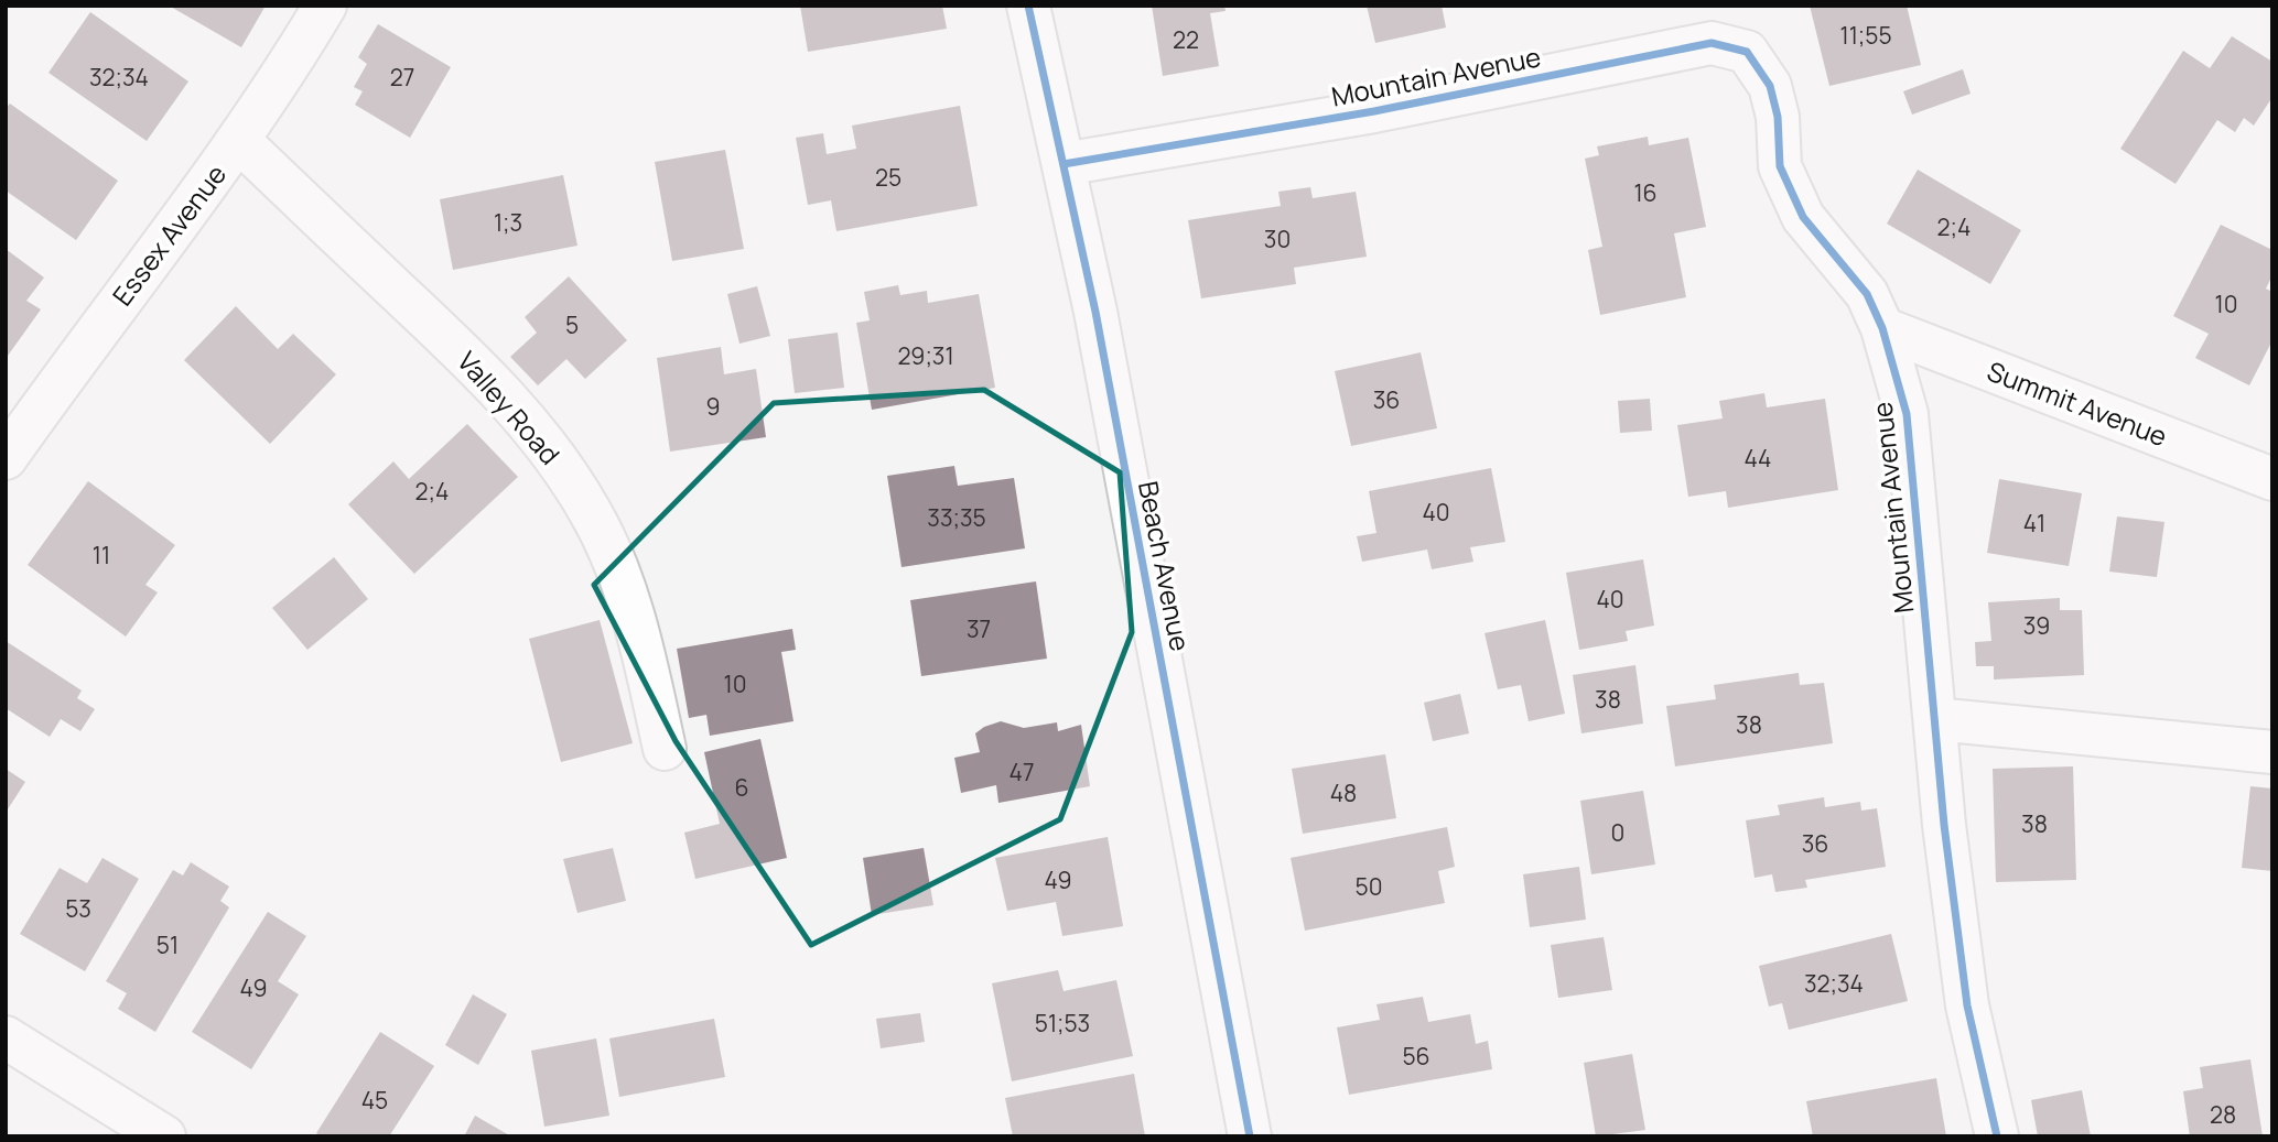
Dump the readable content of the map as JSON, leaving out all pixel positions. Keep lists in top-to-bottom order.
{
  "streets": {
    "street": [
      "Mountain Avenue",
      "Essex Avenue",
      "Summit Avenue",
      "Valley Road",
      "Beach Avenue"
    ]
  },
  "crossings": [
    ["Mountain Avenue", "Summit Avenue"],
    ["Mountain Avenue", "Beach Avenue"],
    ["Essex Avenue", "Valley Road"]
  ],
  "house_numbers": [
    "11;55",
    "22",
    "32;34",
    "27",
    "25",
    "16",
    "1;3",
    "2;4",
    "30",
    "10",
    "5",
    "29;31",
    "36",
    "9",
    "44",
    "2;4",
    "40",
    "33;35",
    "41",
    "11",
    "40",
    "39",
    "37",
    "10",
    "38",
    "38",
    "47",
    "6",
    "48",
    "38",
    "0",
    "36",
    "49",
    "50",
    "53",
    "51",
    "32;34",
    "49",
    "51;53",
    "56",
    "45",
    "28"
  ]
}
